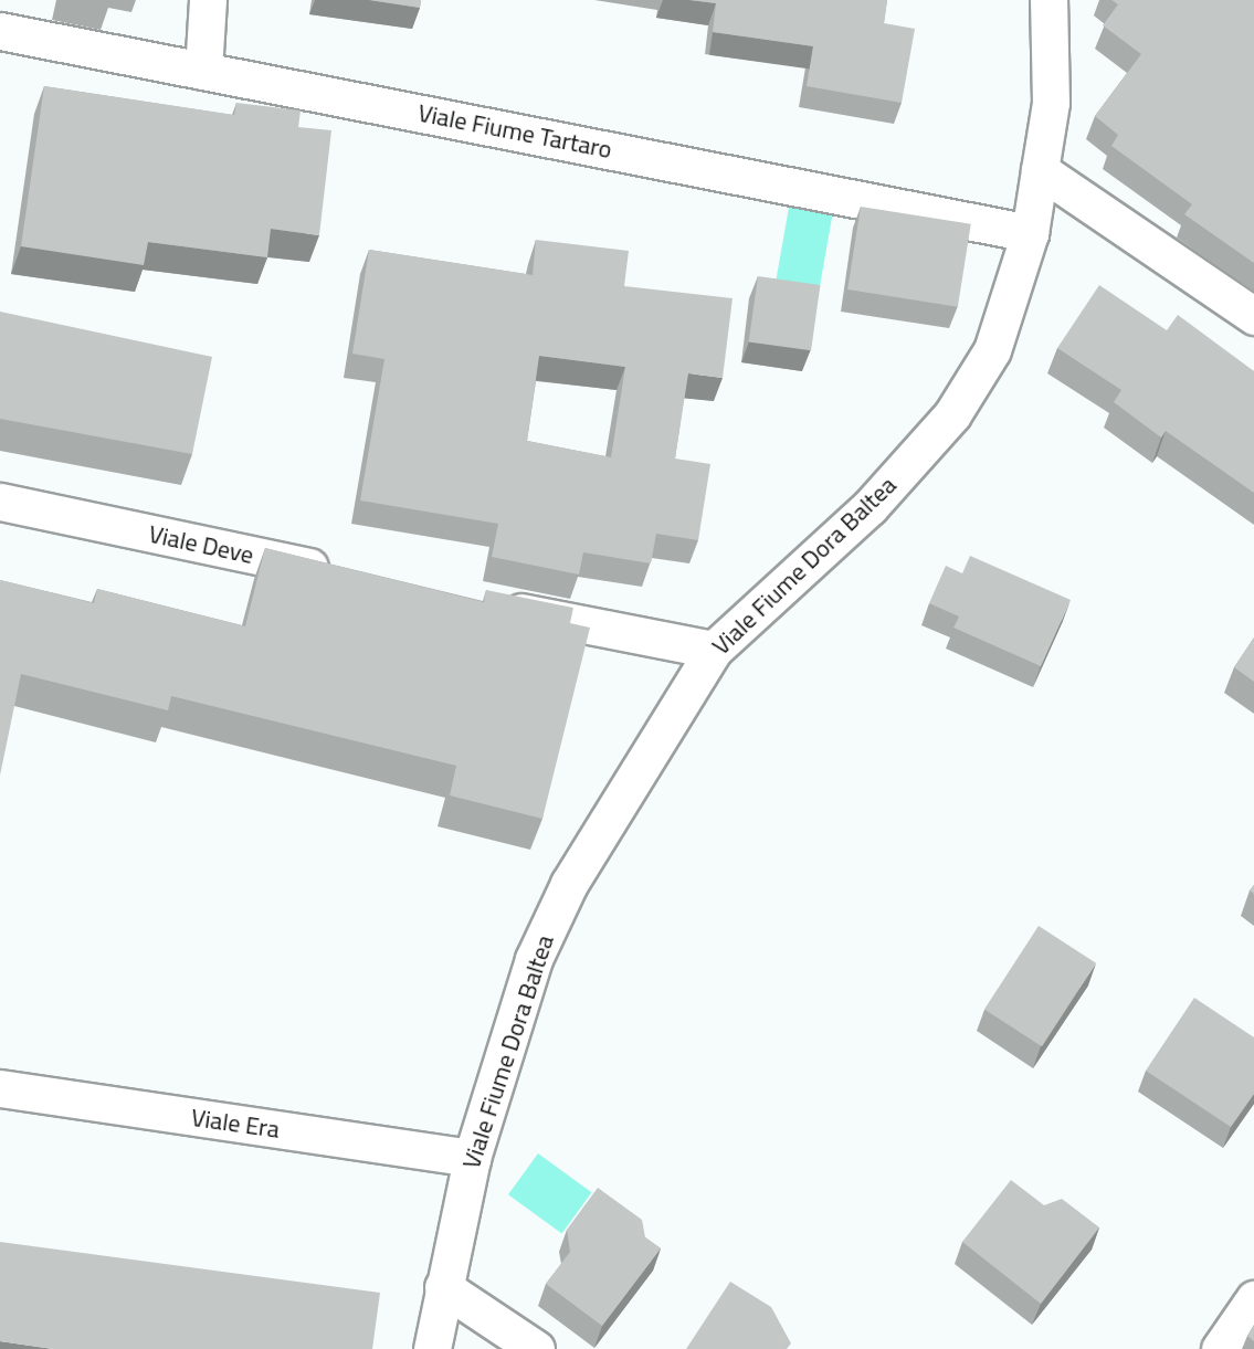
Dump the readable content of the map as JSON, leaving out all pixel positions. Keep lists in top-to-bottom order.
{
  "streets": {
    "street": [
      "Viale Fiume Tartaro",
      "Viale Deve",
      "Viale Fiume Dora Baltea",
      "Viale Era"
    ]
  },
  "crossings": [
    ["Viale Fiume Tartaro", "Viale Fiume Dora Baltea"],
    ["Viale Fiume Dora Baltea", "Viale Era"]
  ]
}
